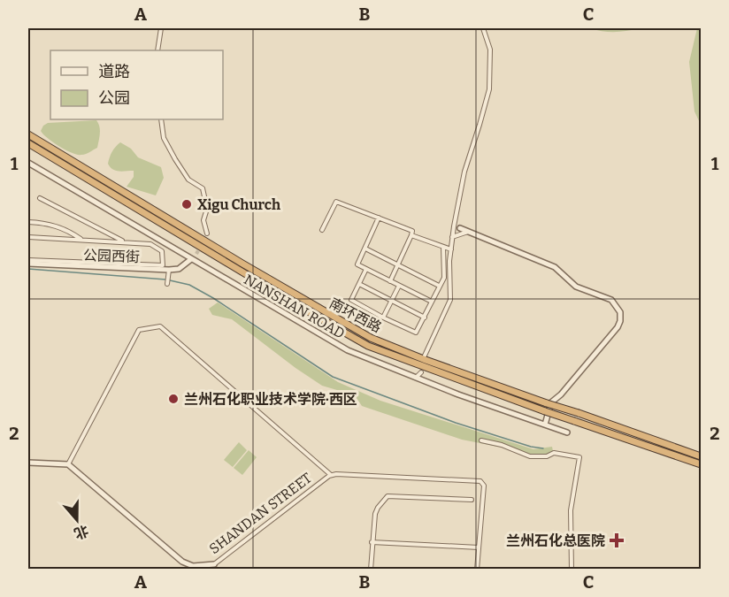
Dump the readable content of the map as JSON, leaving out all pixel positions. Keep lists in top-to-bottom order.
{
  "streets": {
    "highway": ["南环西路"],
    "street": ["公园西街", "NANSHAN ROAD", "SHANDAN STREET"]
  },
  "crossings": [
    ["公园西街", "NANSHAN ROAD"]
  ],
  "places": {
    "other": ["Xigu Church", "兰州石化职业技术学院·西区"],
    "health": ["兰州石化总医院"]
  },
  "legend": ["道路", "公园"],
  "north": "bottom",
  "grid": {
    "columns": ["A", "B", "C"],
    "rows": ["1", "2"]
  }
}
